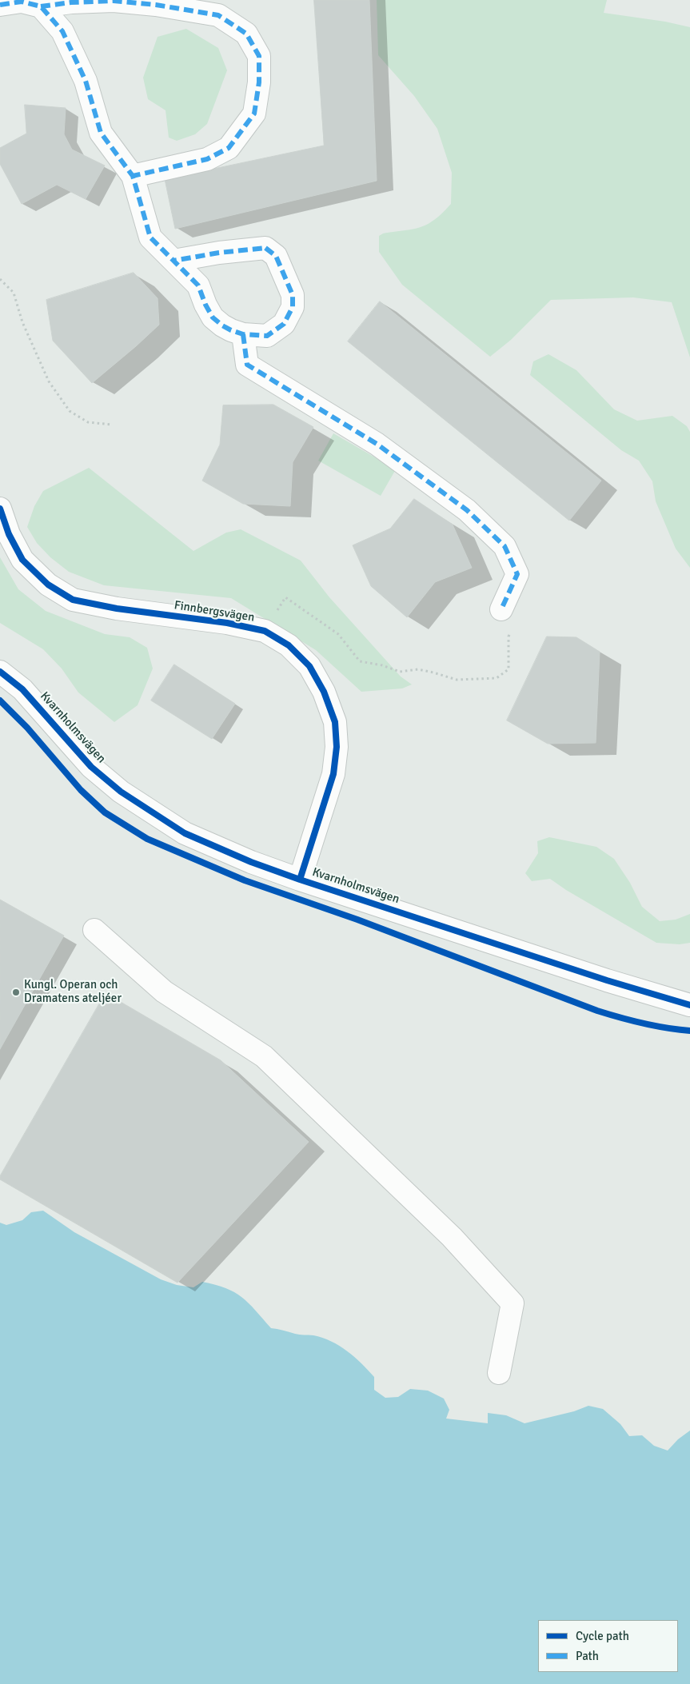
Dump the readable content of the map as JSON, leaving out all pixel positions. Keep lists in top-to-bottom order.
{
  "streets": {
    "street": ["Finnbergsvägen", "Kvarnholmsvägen"]
  },
  "crossings": [
    ["Finnbergsvägen", "Kvarnholmsvägen"]
  ],
  "places": ["Kungl. Operan och Dramatens ateljéer"],
  "legend": ["Cycle path", "Path"]
}
